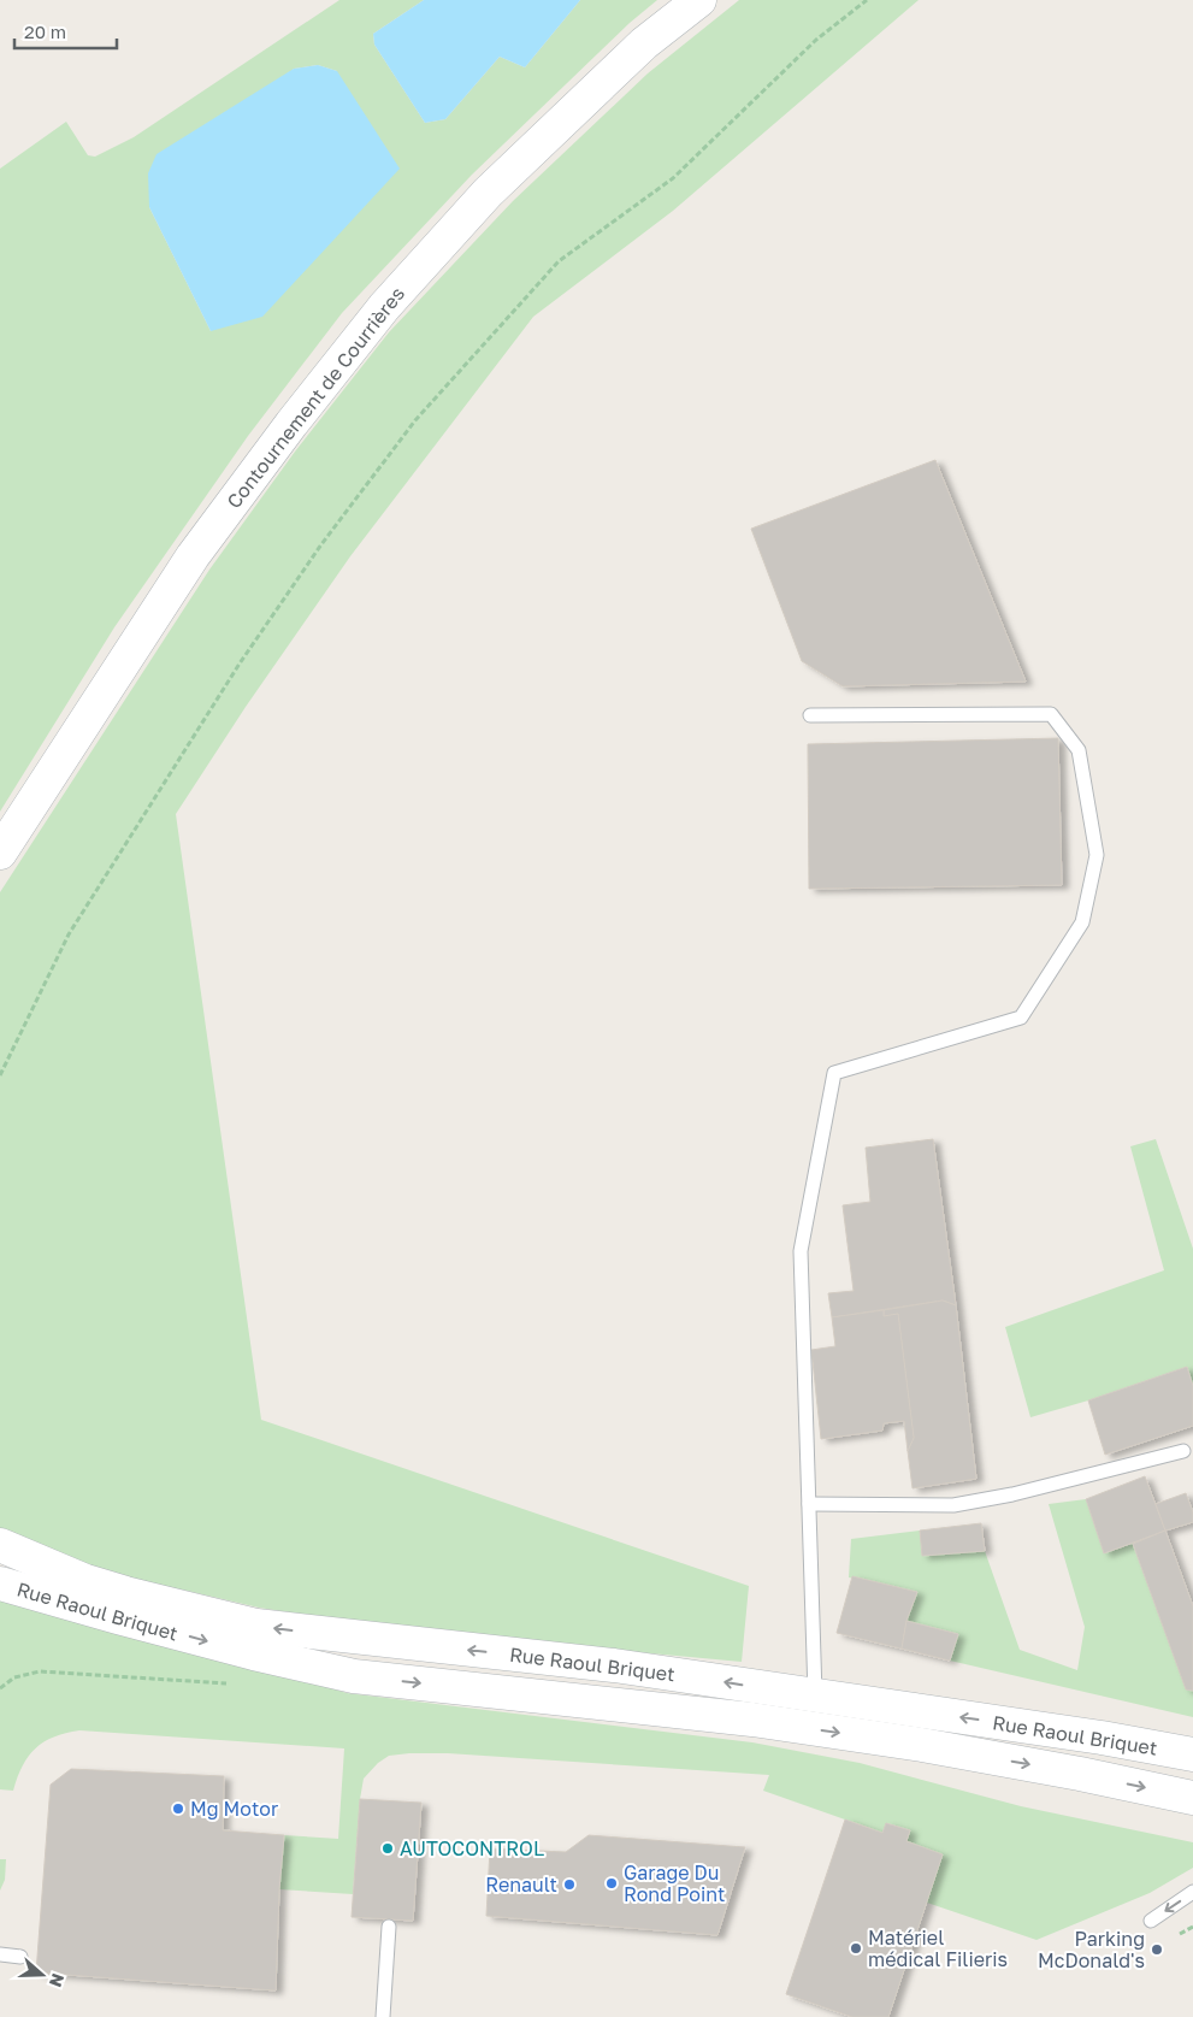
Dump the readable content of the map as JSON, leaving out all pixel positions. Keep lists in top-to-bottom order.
{
  "streets": {
    "street": ["Contournement de Courrières", "Rue Raoul Briquet"]
  },
  "places": [
    "Mg Motor",
    "AUTOCONTROL",
    "Garage Du Rond Point",
    "Renault",
    "Matériel médical Filieris",
    "Parking McDonald's"
  ],
  "scale_bar": "20 m",
  "north": "right"
}
